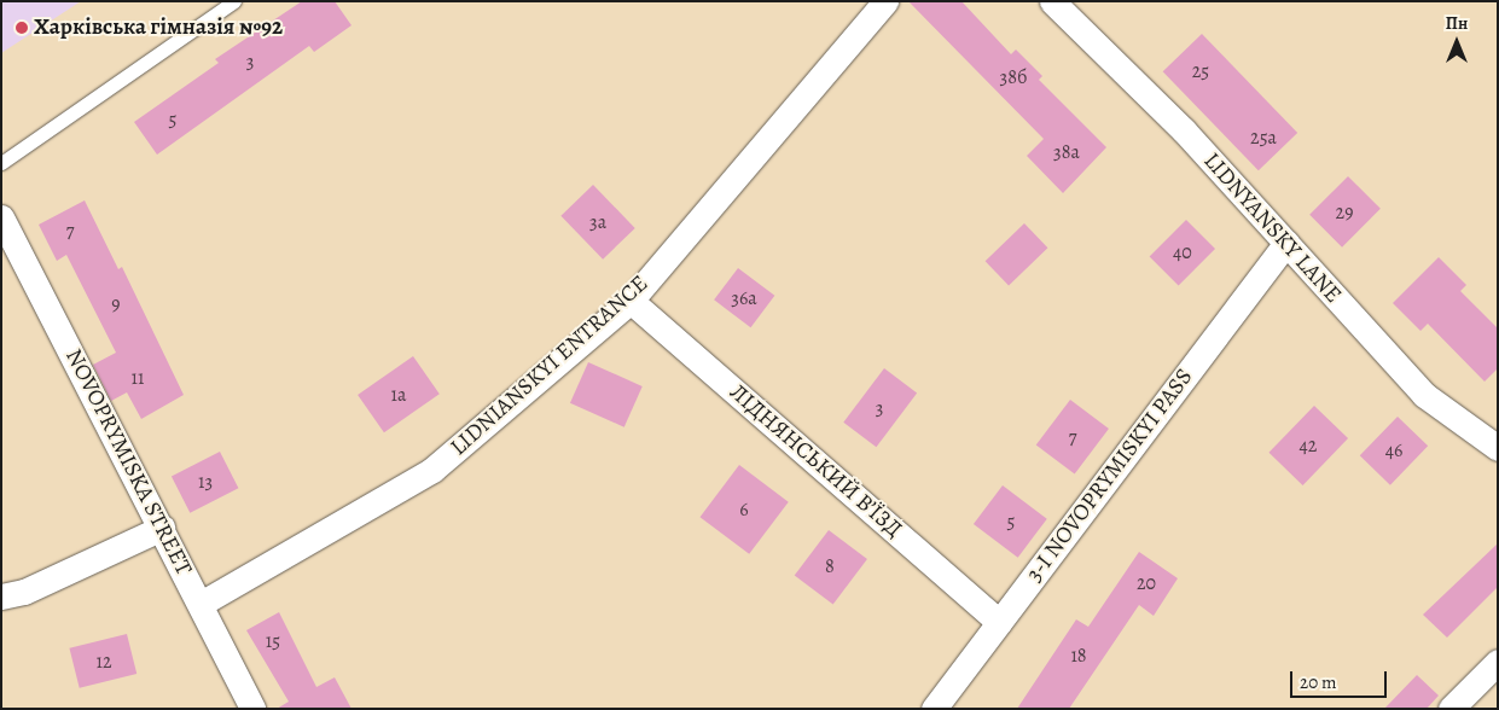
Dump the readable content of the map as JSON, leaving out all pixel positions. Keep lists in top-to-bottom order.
{
  "streets": {
    "street": [
      "LIDNYANSKY LANE",
      "LIDNIANSKYI ENTRANCE",
      "ЛІДНЯНСЬКИЙ В’ЇЗД",
      "NOVOPRYMISKA STREET",
      "3-I NOVOPRYMISKYI PASS"
    ]
  },
  "crossings": [
    ["LIDNYANSKY LANE", "3-I NOVOPRYMISKYI PASS"],
    ["LIDNIANSKYI ENTRANCE", "ЛІДНЯНСЬКИЙ В’ЇЗД"],
    ["LIDNIANSKYI ENTRANCE", "NOVOPRYMISKA STREET"],
    ["ЛІДНЯНСЬКИЙ В’ЇЗД", "3-I NOVOPRYMISKYI PASS"]
  ],
  "places": ["Харківська гімназія №92"],
  "house_numbers": [
    "3",
    "25",
    "38б",
    "5",
    "25а",
    "38а",
    "29",
    "3а",
    "7",
    "40",
    "36а",
    "9",
    "11",
    "1а",
    "3",
    "7",
    "42",
    "46",
    "13",
    "6",
    "5",
    "8",
    "20",
    "15",
    "18",
    "12"
  ],
  "scale_bar": "20 m",
  "north": "top"
}
